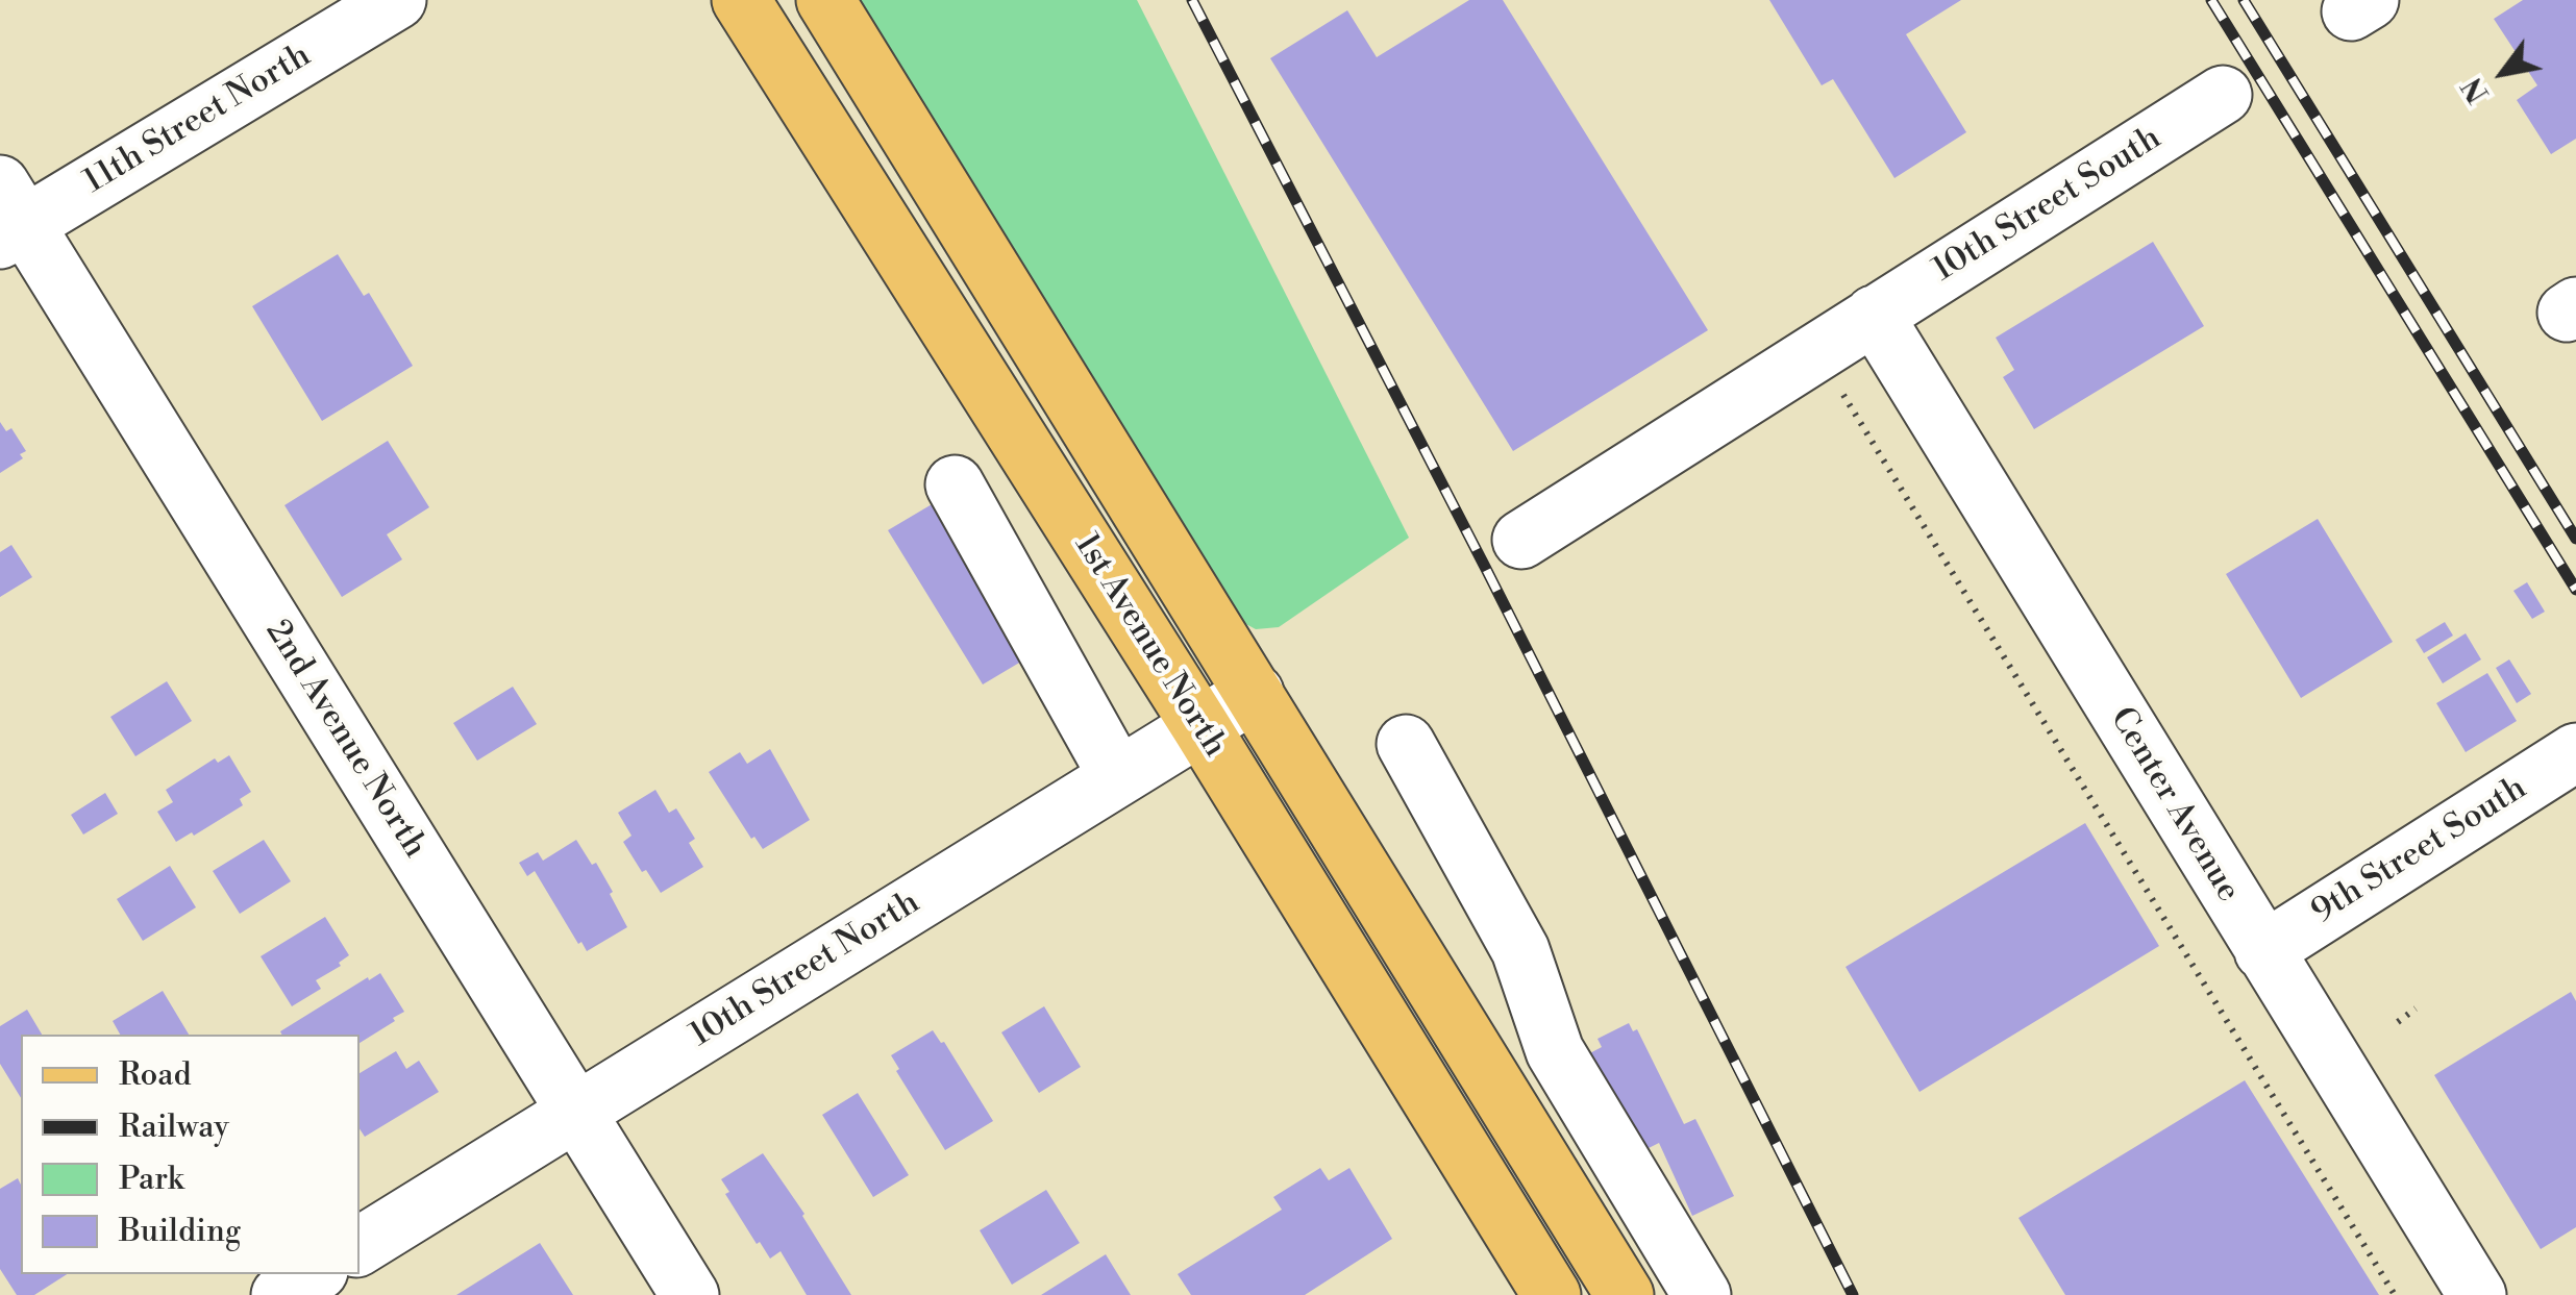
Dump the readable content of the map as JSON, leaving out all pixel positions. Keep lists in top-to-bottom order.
{
  "streets": {
    "main road": ["1st Avenue North"],
    "street": [
      "11th Street North",
      "10th Street South",
      "2nd Avenue North",
      "Center Avenue",
      "9th Street South",
      "10th Street North"
    ]
  },
  "crossings": [
    ["11th Street North", "2nd Avenue North"],
    ["10th Street South", "Center Avenue"],
    ["1st Avenue North", "10th Street North"],
    ["2nd Avenue North", "10th Street North"],
    ["Center Avenue", "9th Street South"]
  ],
  "legend": [
    "Road",
    "Railway",
    "Park",
    "Building"
  ],
  "north": "bottom left"
}
